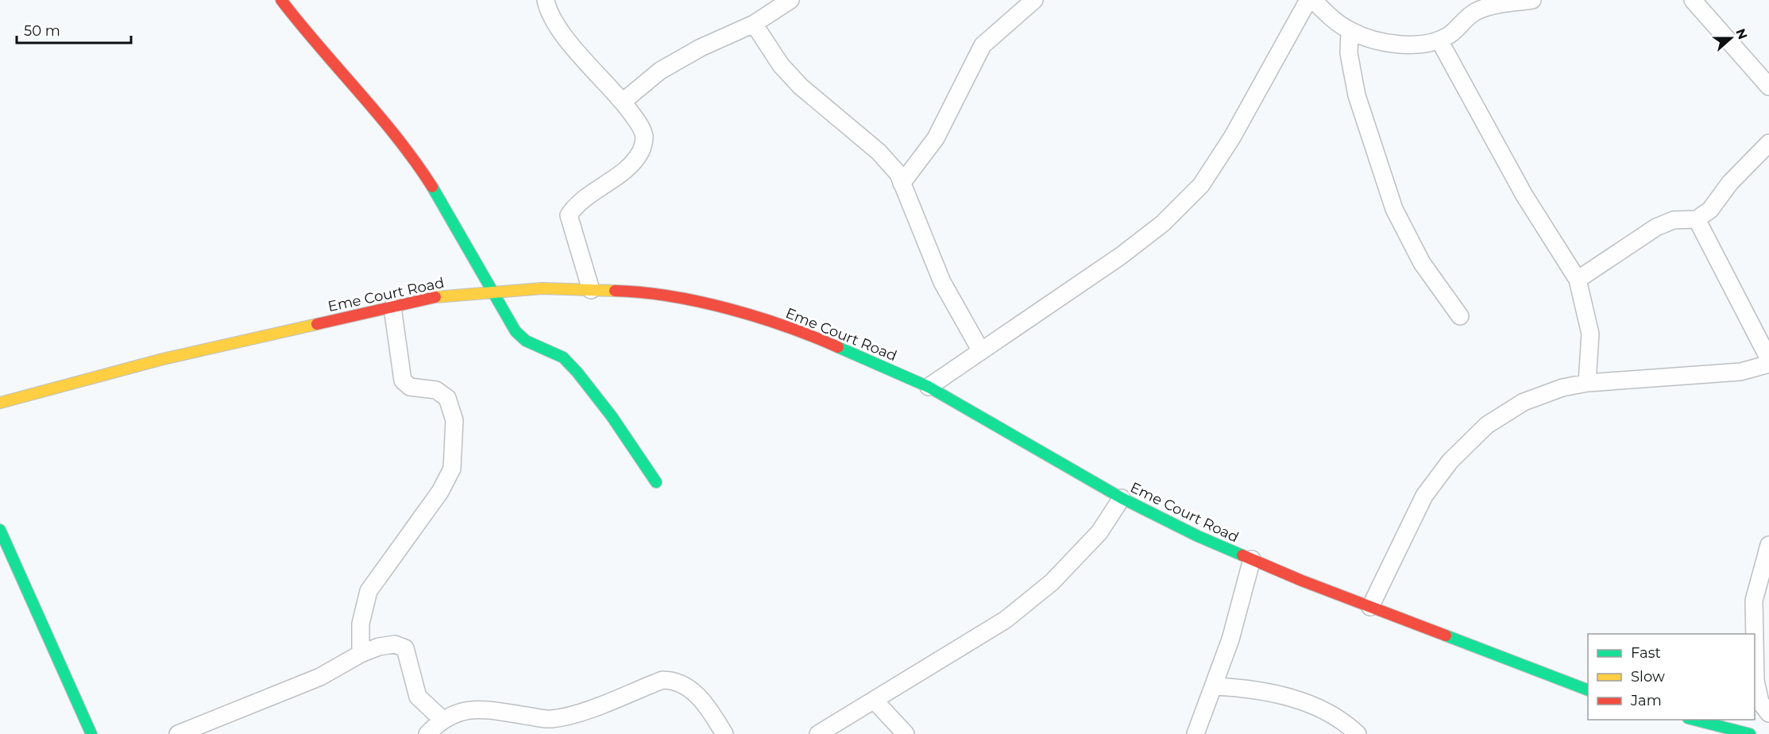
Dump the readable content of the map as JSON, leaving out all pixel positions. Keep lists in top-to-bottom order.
{
  "streets": {
    "street": ["Eme Court Road"]
  },
  "legend": ["Fast", "Slow", "Jam"],
  "scale_bar": "50 m",
  "north": "right"
}
